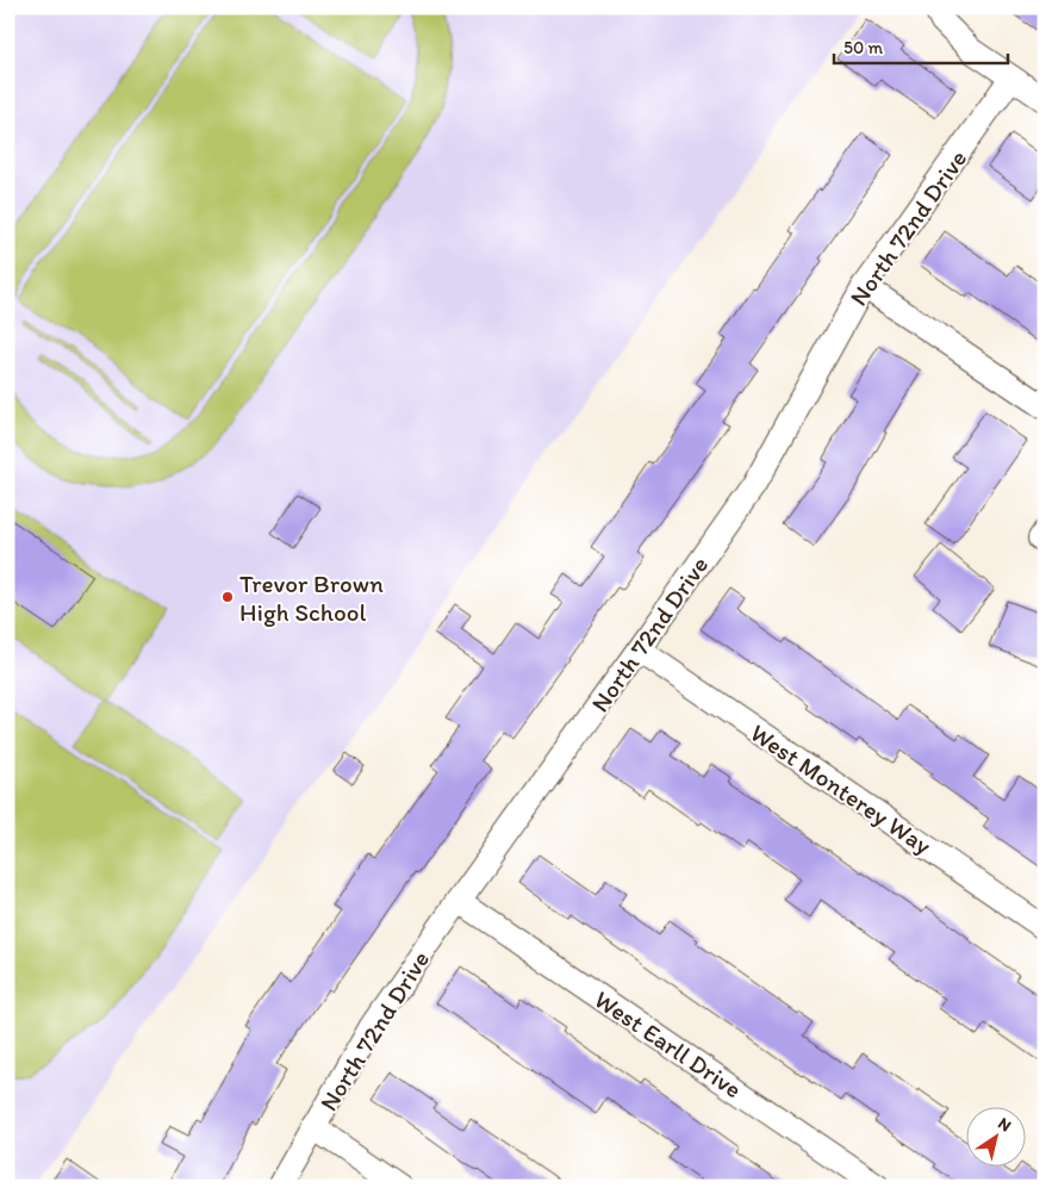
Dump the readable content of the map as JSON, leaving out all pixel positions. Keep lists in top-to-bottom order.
{
  "streets": {
    "street": ["North 72nd Drive", "West Monterey Way", "West Earll Drive"]
  },
  "crossings": [
    ["North 72nd Drive", "West Monterey Way"],
    ["North 72nd Drive", "West Earll Drive"]
  ],
  "places": ["Trevor Brown High School"],
  "scale_bar": "50 m",
  "north": "top right"
}
